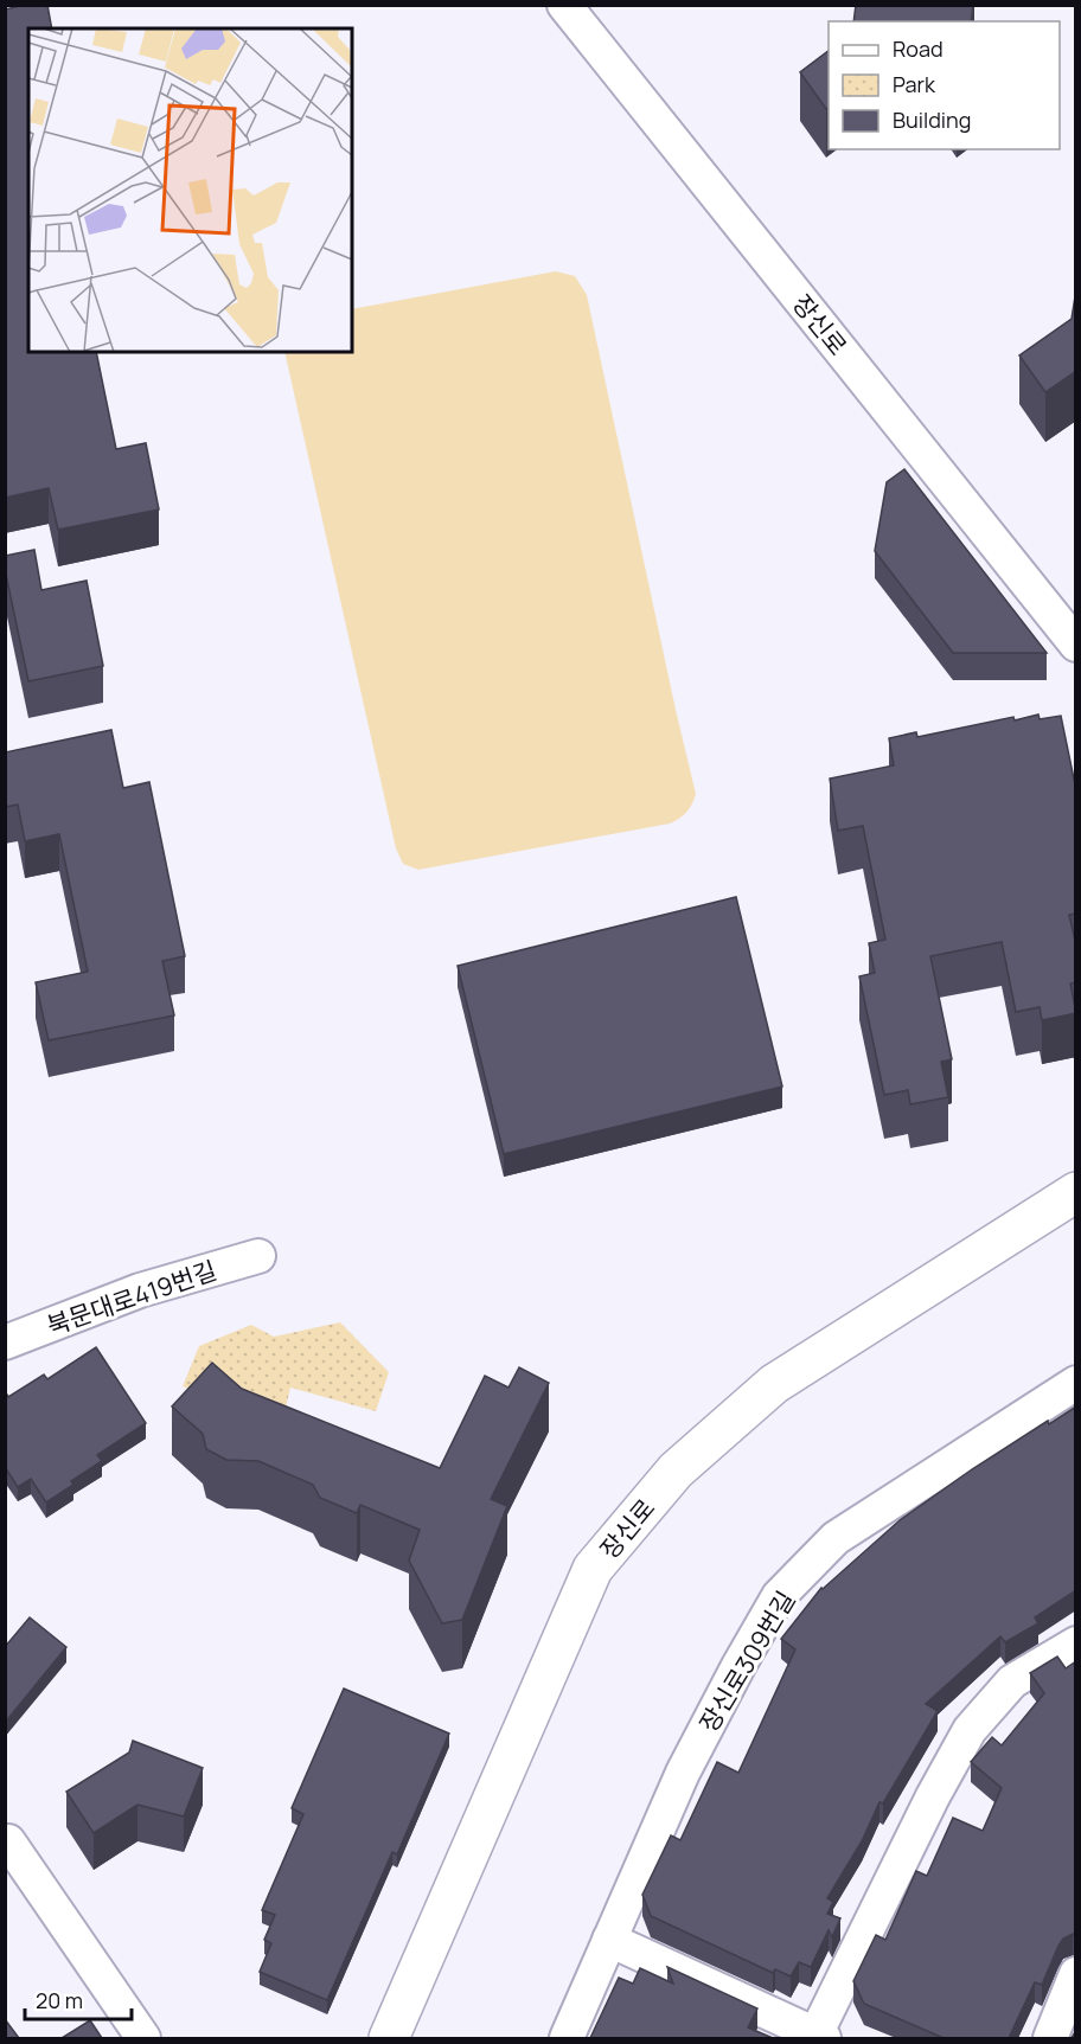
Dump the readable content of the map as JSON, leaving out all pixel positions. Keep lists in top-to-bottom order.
{
  "streets": {
    "main road": ["장신로"],
    "street": ["북문대로419번길", "장신로309번길"]
  },
  "legend": ["Road", "Park", "Building"],
  "scale_bar": "20 m"
}
